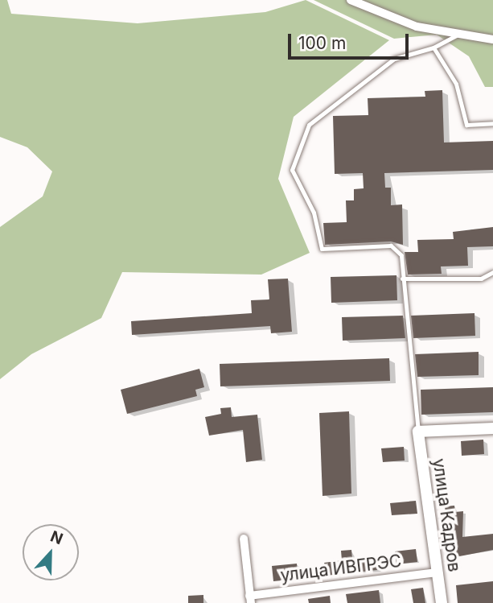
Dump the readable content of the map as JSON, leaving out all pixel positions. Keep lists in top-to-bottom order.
{
  "streets": {
    "street": ["улица Кадров", "улица ИВГРЭС"]
  },
  "crossings": [
    ["улица Кадров", "улица ИВГРЭС"]
  ],
  "scale_bar": "100 m",
  "north": "top"
}
